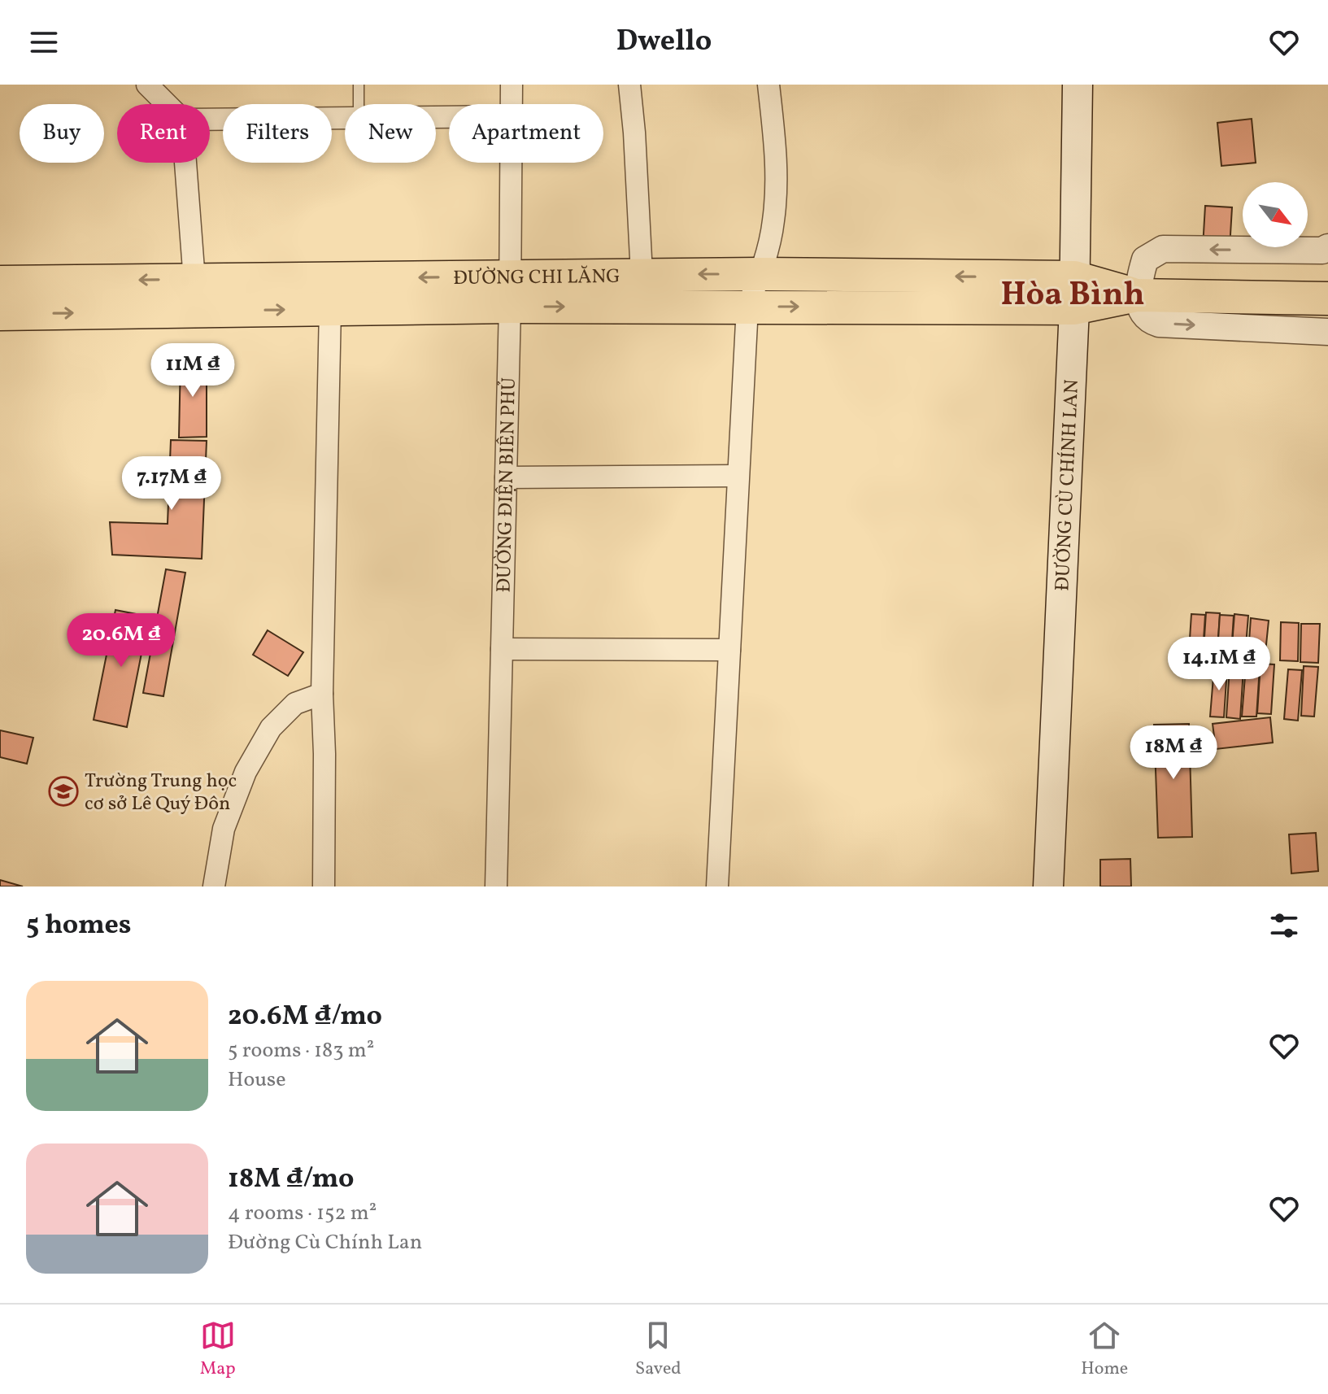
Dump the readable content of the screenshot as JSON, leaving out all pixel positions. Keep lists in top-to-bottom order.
{
  "streets": {
    "main road": ["ĐƯỜNG CHI LĂNG", "ĐƯỜNG CÙ CHÍNH LAN"],
    "street": ["ĐƯỜNG ĐIỆN BIÊN PHỦ"]
  },
  "crossings": [
    ["ĐƯỜNG CHI LĂNG", "ĐƯỜNG ĐIỆN BIÊN PHỦ"],
    ["ĐƯỜNG CHI LĂNG", "ĐƯỜNG CÙ CHÍNH LAN"]
  ],
  "districts": ["Hòa Bình"],
  "places": {
    "school or university": ["Trường Trung học cơ sở Lê Quý Đôn"]
  },
  "north": "bottom right",
  "page": {
    "header": "Dwello",
    "chip": [
      "Buy",
      "Rent",
      "Filters",
      "New",
      "Apartment"
    ],
    "price": [
      "11M ₫",
      "7.17M ₫",
      "20.6M ₫",
      "14.1M ₫",
      "18M ₫"
    ],
    "heading": "5 homes",
    "list": [
      {
        "name": "20.6M ₫/mo",
        "note": "5 rooms · 183 m² · House"
      },
      {
        "name": "18M ₫/mo",
        "note": "4 rooms · 152 m² · Đường Cù Chính Lan"
      }
    ],
    "tabs": ["Map", "Saved", "Home"]
  }
}
